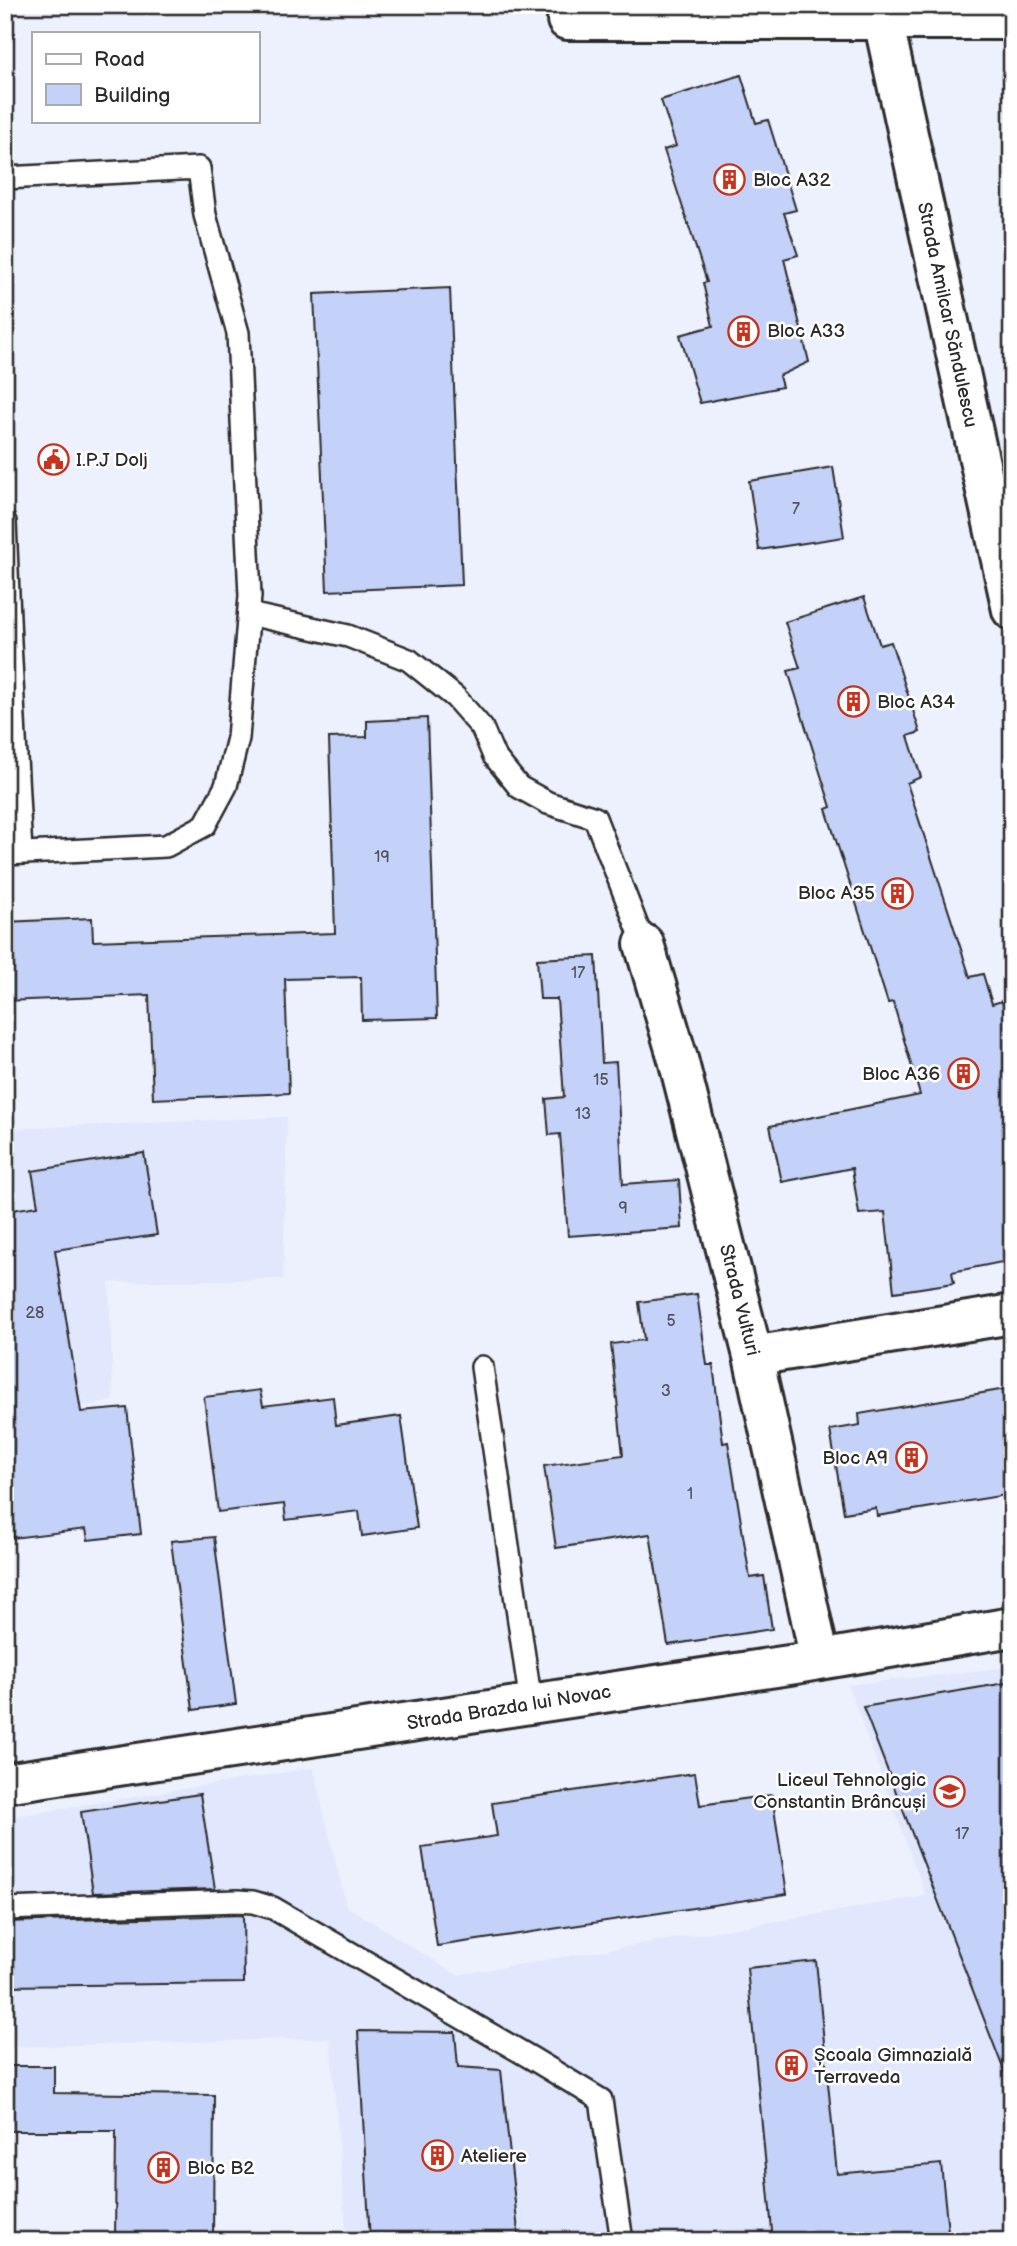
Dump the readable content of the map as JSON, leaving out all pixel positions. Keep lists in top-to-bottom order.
{
  "streets": {
    "street": ["Strada Amilcar Săndulescu", "Strada Vulturi", "Strada Brazda lui Novac"]
  },
  "crossings": [
    ["Strada Vulturi", "Strada Brazda lui Novac"]
  ],
  "places": {
    "building": [
      "Bloc A32",
      "Bloc A33",
      "Bloc A34",
      "Bloc A35",
      "Bloc A36",
      "Bloc A9",
      "Școala Gimnazială Terraveda",
      "Ateliere",
      "Bloc B2"
    ],
    "public building": ["I.P.J Dolj"],
    "school or university": ["Liceul Tehnologic Constantin Brâncuși"]
  },
  "house_numbers": [
    "7",
    "19",
    "17",
    "15",
    "13",
    "9",
    "28",
    "5",
    "3",
    "1",
    "17"
  ],
  "legend": ["Road", "Building"]
}
